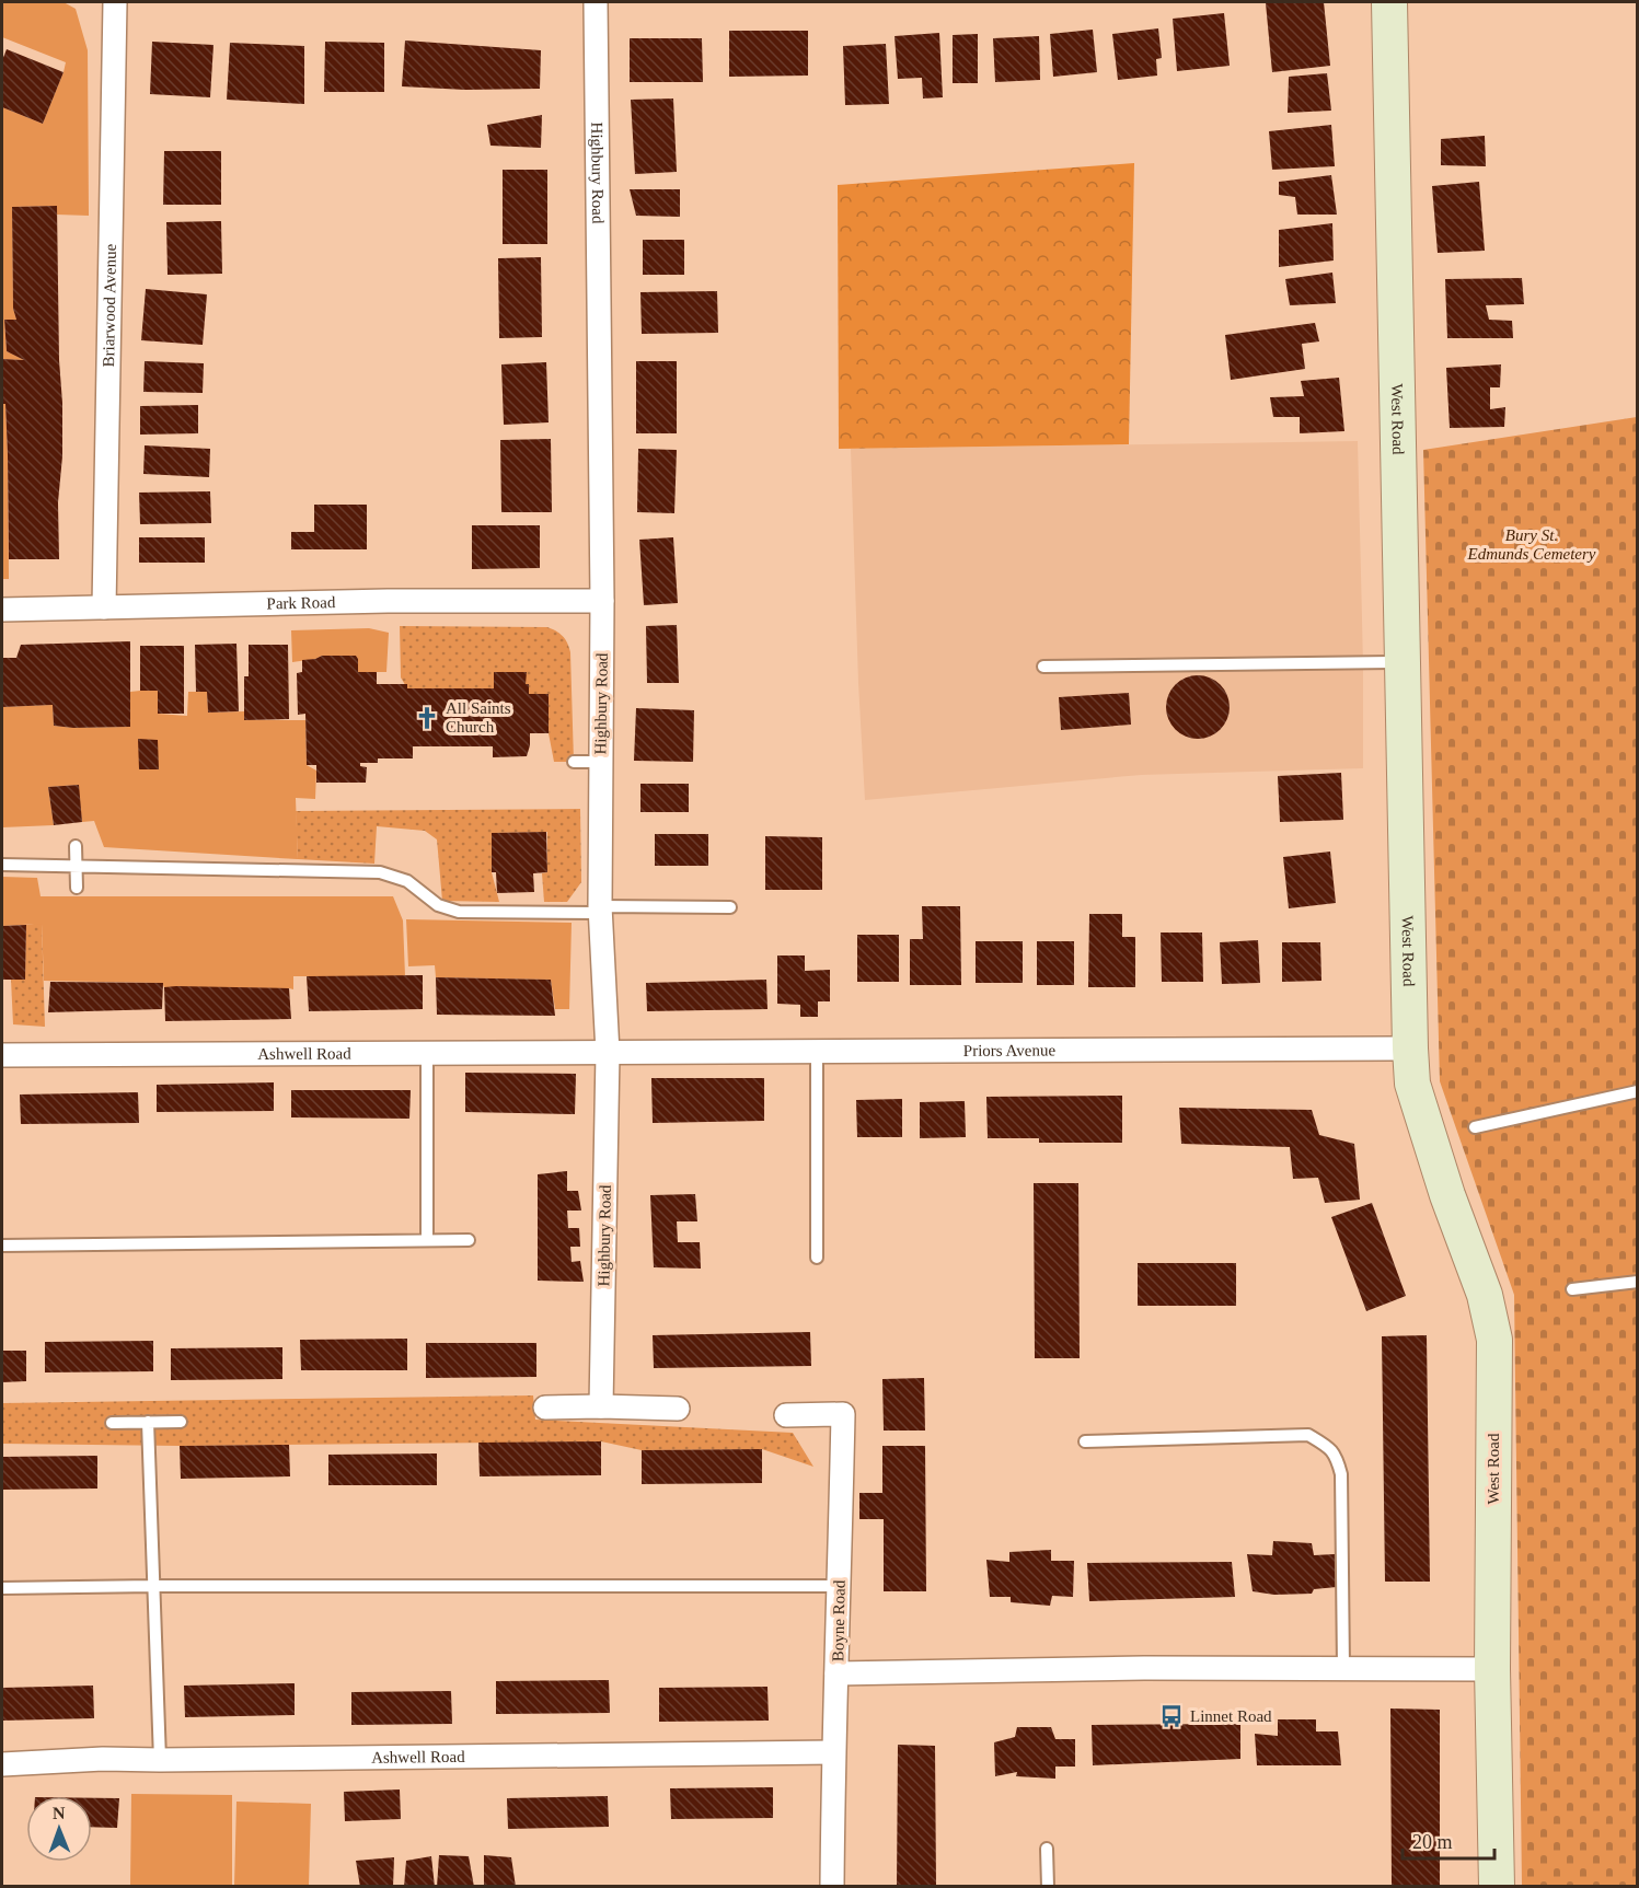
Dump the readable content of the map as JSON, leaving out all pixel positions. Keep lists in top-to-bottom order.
{
  "streets": {
    "street": [
      "Highbury Road",
      "Briarwood Avenue",
      "West Road",
      "Park Road",
      "Priors Avenue",
      "Ashwell Road",
      "Boyne Road"
    ]
  },
  "crossings": [
    ["Highbury Road", "Park Road"],
    ["Highbury Road", "Priors Avenue"],
    ["Highbury Road", "Ashwell Road"],
    ["Briarwood Avenue", "Park Road"],
    ["West Road", "Priors Avenue"],
    ["Priors Avenue", "Ashwell Road"],
    ["Ashwell Road", "Boyne Road"]
  ],
  "parks": ["Bury St. Edmunds Cemetery"],
  "places": {
    "church": ["All Saints Church"],
    "bus stop": ["Linnet Road"]
  },
  "scale_bar": "20 m",
  "north": "top"
}
